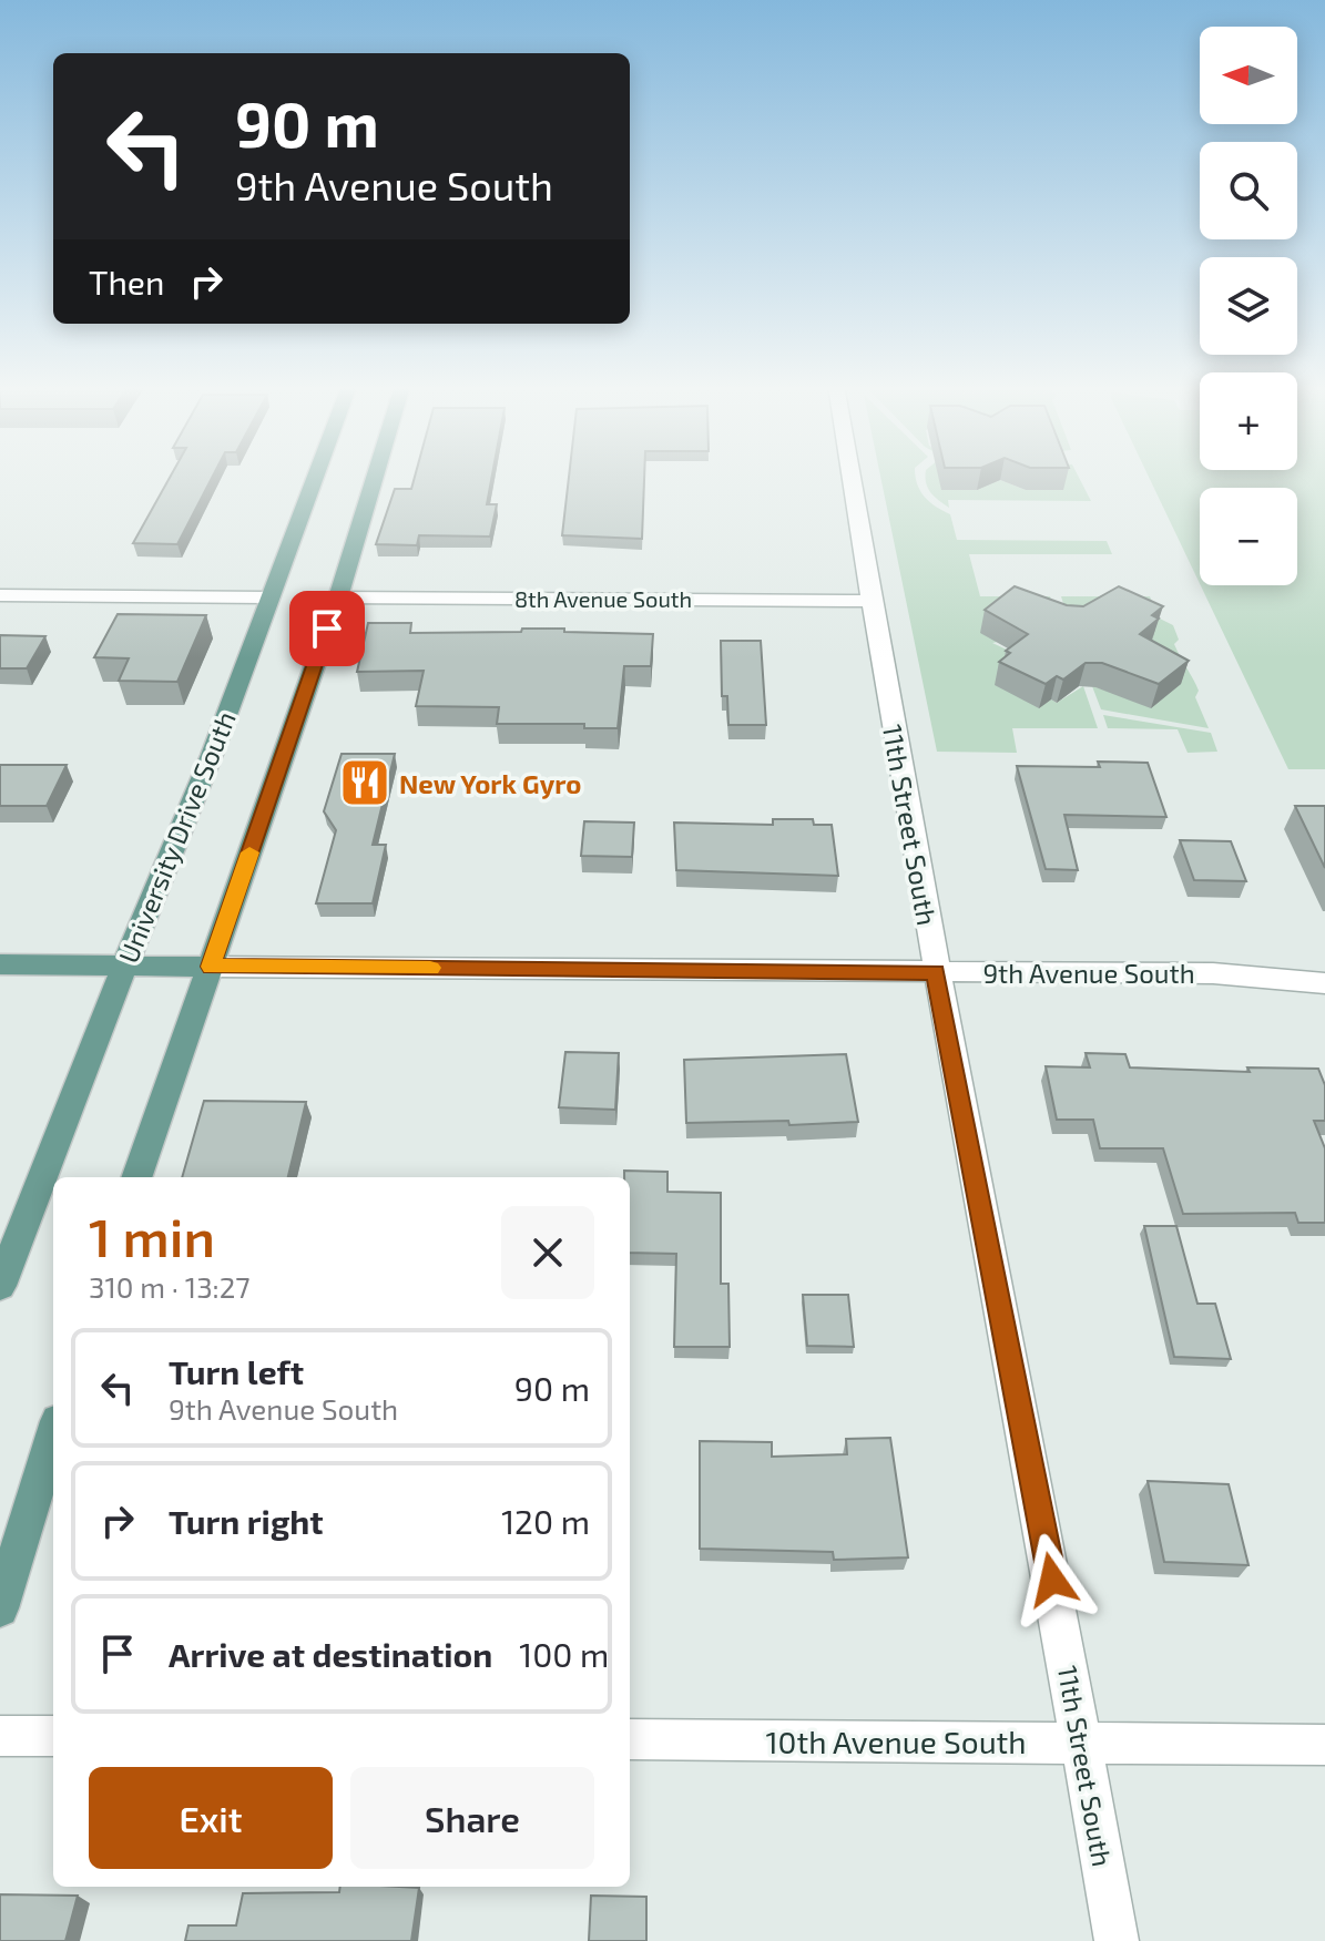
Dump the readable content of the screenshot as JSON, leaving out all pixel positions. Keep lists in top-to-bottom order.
{
  "streets": {
    "main road": ["University Drive South", "9th Avenue South"],
    "street": ["8th Avenue South", "11th Street South", "10th Avenue South"]
  },
  "crossings": [
    ["8th Avenue South", "11th Street South"],
    ["11th Street South", "9th Avenue South"],
    ["11th Street South", "10th Avenue South"],
    ["University Drive South", "9th Avenue South"]
  ],
  "places": {
    "restaurant": ["New York Gyro"]
  },
  "north": "left",
  "page": {
    "map_buttons": ["+", "−"],
    "turn": ["90 m", "9th Avenue South"],
    "then": "Then",
    "heading": ["1 min", "310 m · 13:27"],
    "list": [
      {
        "name": "Turn left",
        "note": "9th Avenue South",
        "value": "90 m"
      },
      {
        "name": "Turn right",
        "value": "120 m"
      },
      {
        "name": "Arrive at destination",
        "value": "100 m"
      }
    ],
    "buttons": ["Exit", "Share"]
  }
}
